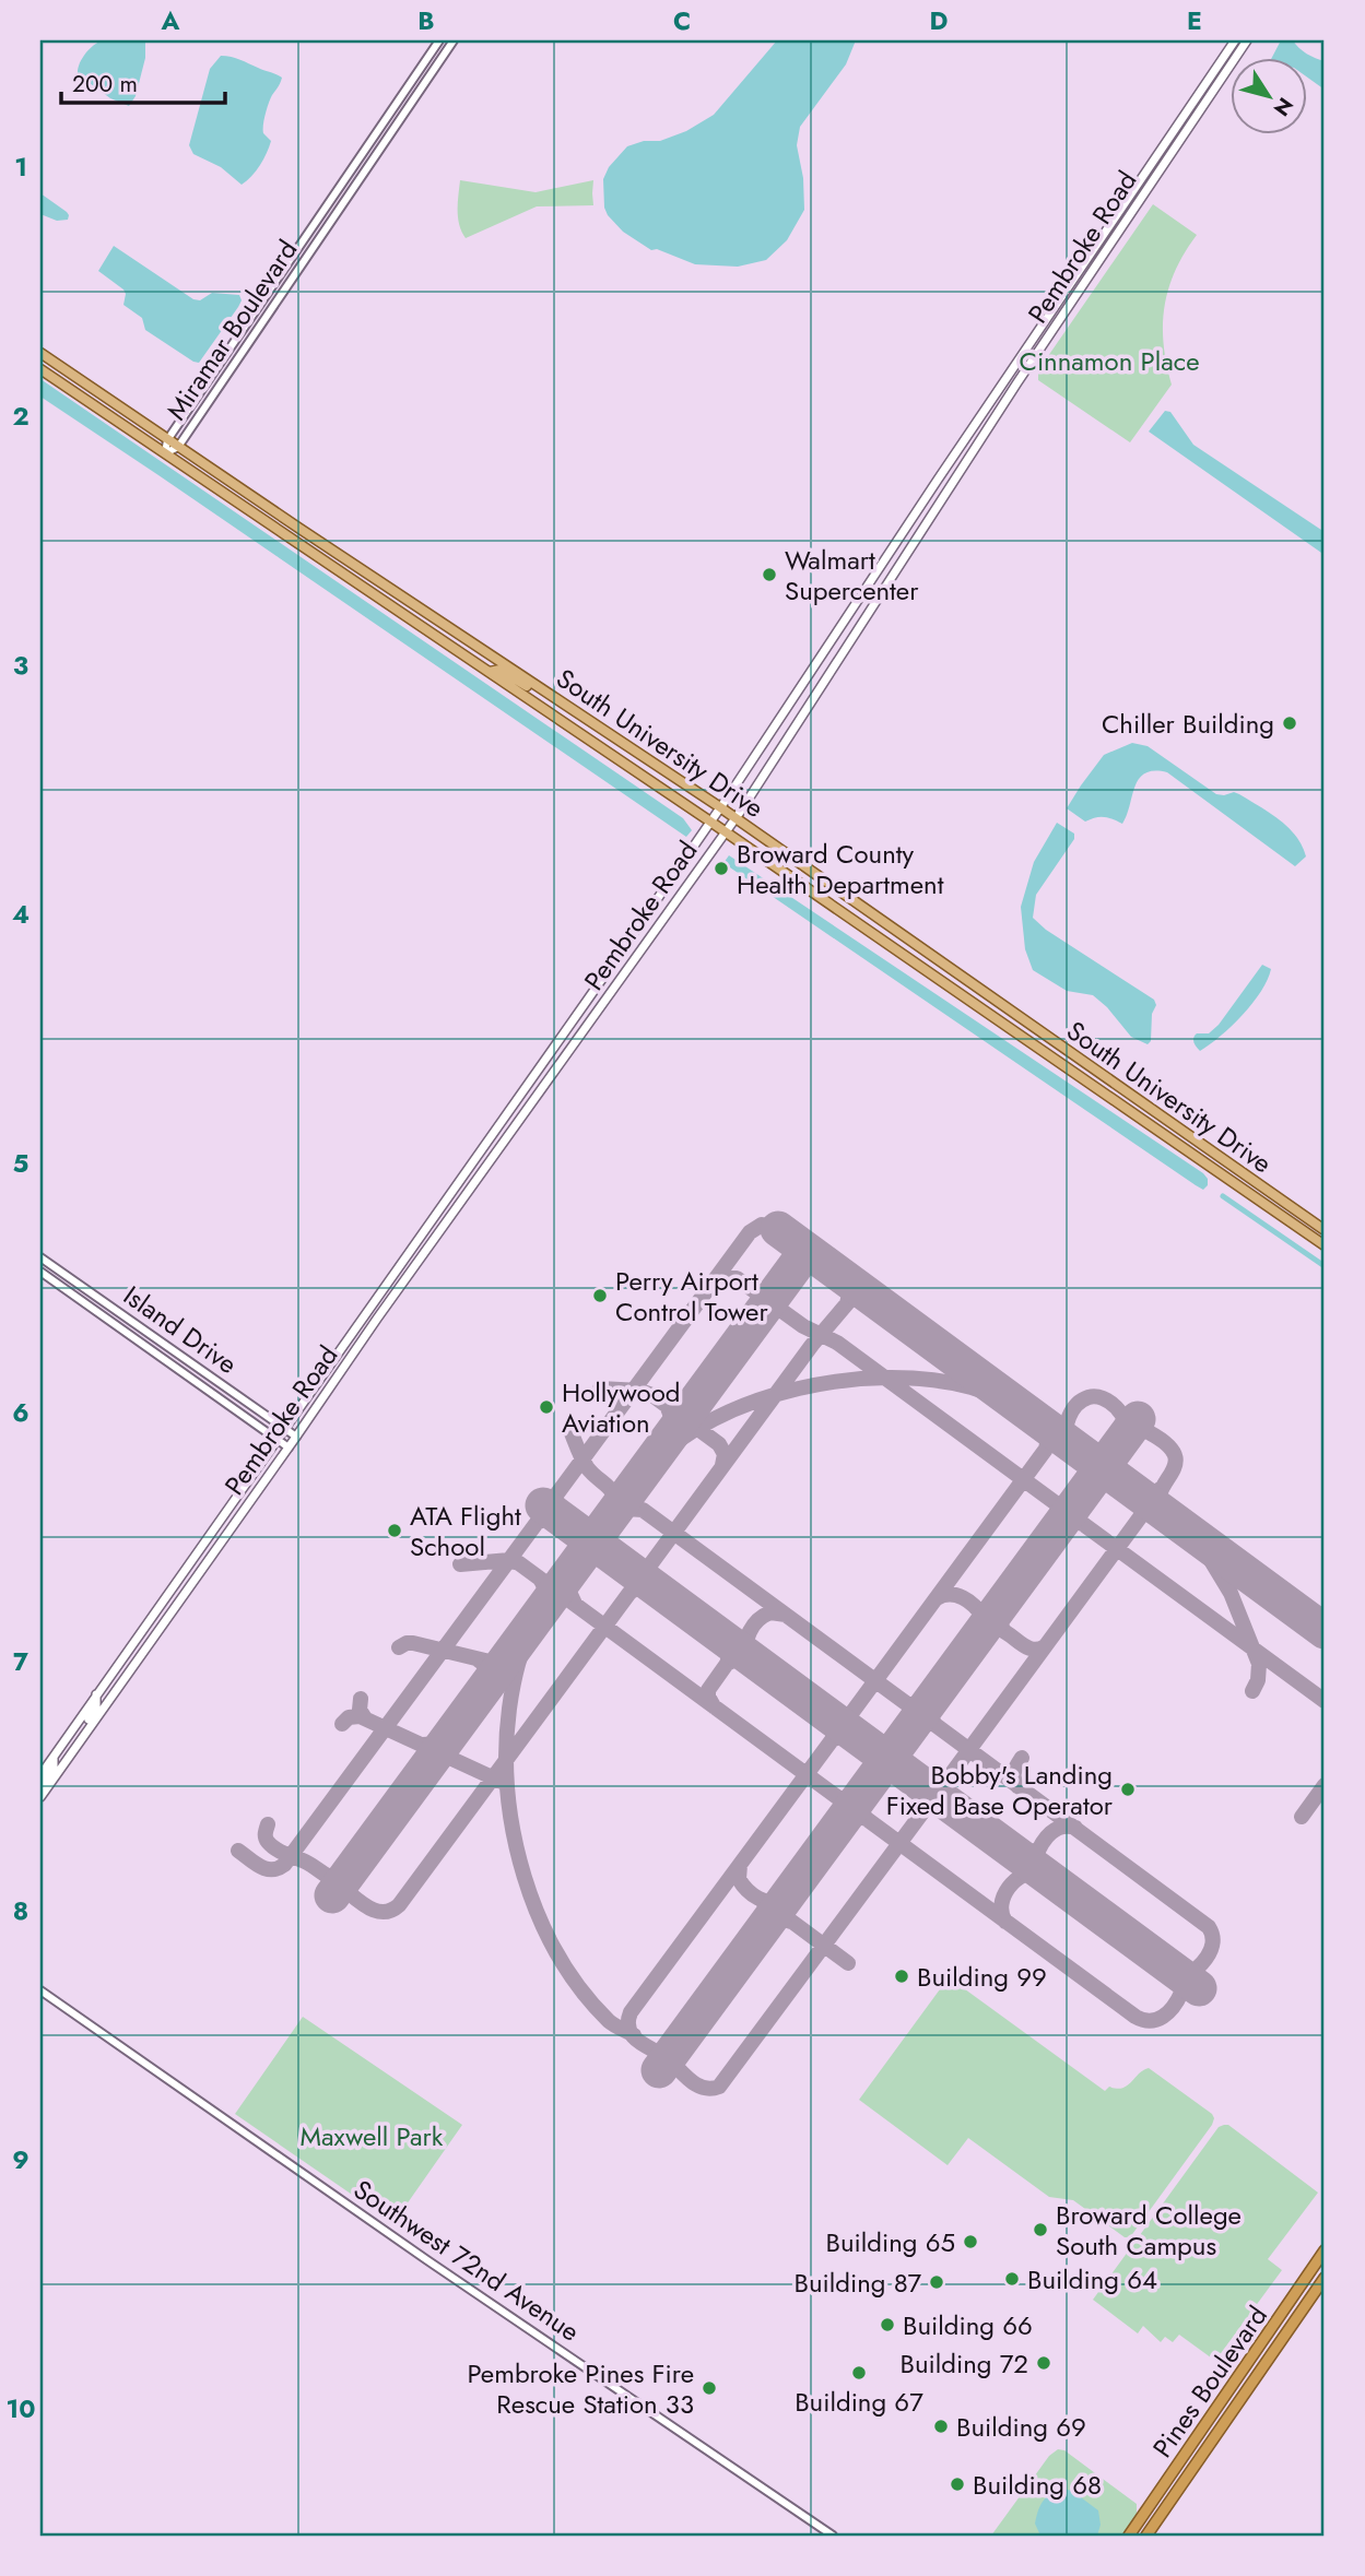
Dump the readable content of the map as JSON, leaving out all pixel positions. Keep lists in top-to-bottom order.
{
  "streets": {
    "highway": ["Pines Boulevard"],
    "main road": ["Pembroke Road", "South University Drive"],
    "street": ["Miramar Boulevard", "Island Drive", "Southwest 72nd Avenue"]
  },
  "crossings": [
    ["Pembroke Road", "South University Drive"],
    ["Pembroke Road", "Island Drive"],
    ["Miramar Boulevard", "South University Drive"]
  ],
  "parks": ["Cinnamon Place", "Maxwell Park"],
  "places": [
    "Walmart Supercenter",
    "Chiller Building",
    "Broward County Health Department",
    "Perry Airport Control Tower",
    "Hollywood Aviation",
    "ATA Flight School",
    "Bobby's Landing Fixed Base Operator",
    "Building 99",
    "Broward College South Campus",
    "Building 65",
    "Building 64",
    "Building 87",
    "Building 66",
    "Building 72",
    "Building 67",
    "Pembroke Pines Fire Rescue Station 33",
    "Building 69",
    "Building 68"
  ],
  "scale_bar": "200 m",
  "north": "bottom right",
  "grid": {
    "columns": [
      "A",
      "B",
      "C",
      "D",
      "E"
    ],
    "rows": [
      "1",
      "2",
      "3",
      "4",
      "5",
      "6",
      "7",
      "8",
      "9",
      "10"
    ]
  }
}
